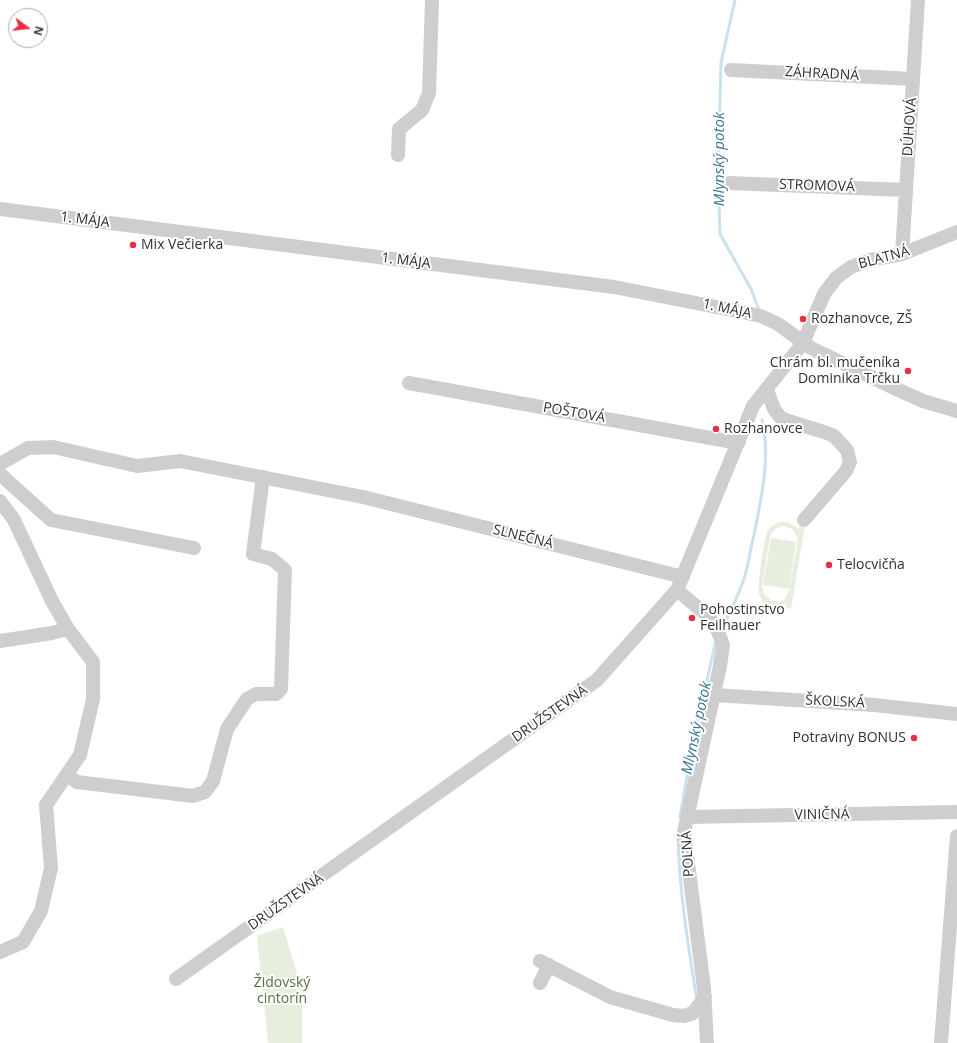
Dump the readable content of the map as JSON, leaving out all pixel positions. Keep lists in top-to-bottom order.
{
  "streets": {
    "street": [
      "ZÁHRADNÁ",
      "DÚHOVÁ",
      "STROMOVÁ",
      "1. MÁJA",
      "BLATNÁ",
      "POŠTOVÁ",
      "SLNEČNÁ",
      "ŠKOLSKÁ",
      "DRUŽSTEVNÁ",
      "VINIČNÁ",
      "POĽNÁ"
    ]
  },
  "crossings": [
    ["ZÁHRADNÁ", "DÚHOVÁ"],
    ["DÚHOVÁ", "STROMOVÁ"],
    ["DÚHOVÁ", "BLATNÁ"],
    ["1. MÁJA", "BLATNÁ"],
    ["1. MÁJA", "DRUŽSTEVNÁ"],
    ["BLATNÁ", "DRUŽSTEVNÁ"],
    ["POŠTOVÁ", "DRUŽSTEVNÁ"],
    ["SLNEČNÁ", "DRUŽSTEVNÁ"],
    ["ŠKOLSKÁ", "POĽNÁ"],
    ["DRUŽSTEVNÁ", "POĽNÁ"],
    ["VINIČNÁ", "POĽNÁ"]
  ],
  "water": ["Mlynský potok"],
  "parks": ["Židovský cintorín"],
  "places": [
    "Mix Večierka",
    "Rozhanovce, ZŠ",
    "Chrám bl. mučeníka Dominika Trčku",
    "Rozhanovce",
    "Telocvičňa",
    "Pohostinstvo Feilhauer",
    "Potraviny BONUS"
  ],
  "north": "right"
}
